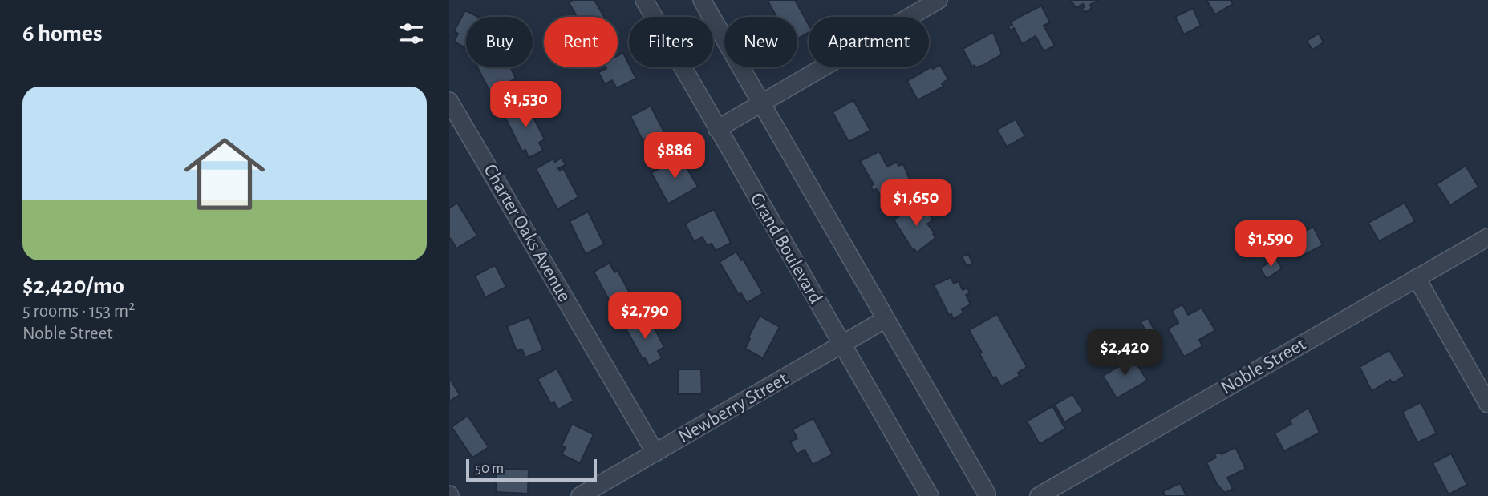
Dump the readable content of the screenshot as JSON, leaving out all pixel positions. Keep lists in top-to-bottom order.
{
  "streets": {
    "street": [
      "Charter Oaks Avenue",
      "Grand Boulevard",
      "Noble Street",
      "Newberry Street"
    ]
  },
  "crossings": [
    ["Charter Oaks Avenue", "Newberry Street"],
    ["Grand Boulevard", "Newberry Street"]
  ],
  "scale_bar": "50 m",
  "page": {
    "heading": "6 homes",
    "chip": [
      "Buy",
      "Rent",
      "Filters",
      "New",
      "Apartment"
    ],
    "list": [
      {
        "name": "$2,420/mo",
        "note": "5 rooms · 153 m² · Noble Street"
      }
    ],
    "price": [
      "$1,530",
      "$886",
      "$1,650",
      "$1,590",
      "$2,790",
      "$2,420"
    ],
    "scale": "50 m"
  }
}
